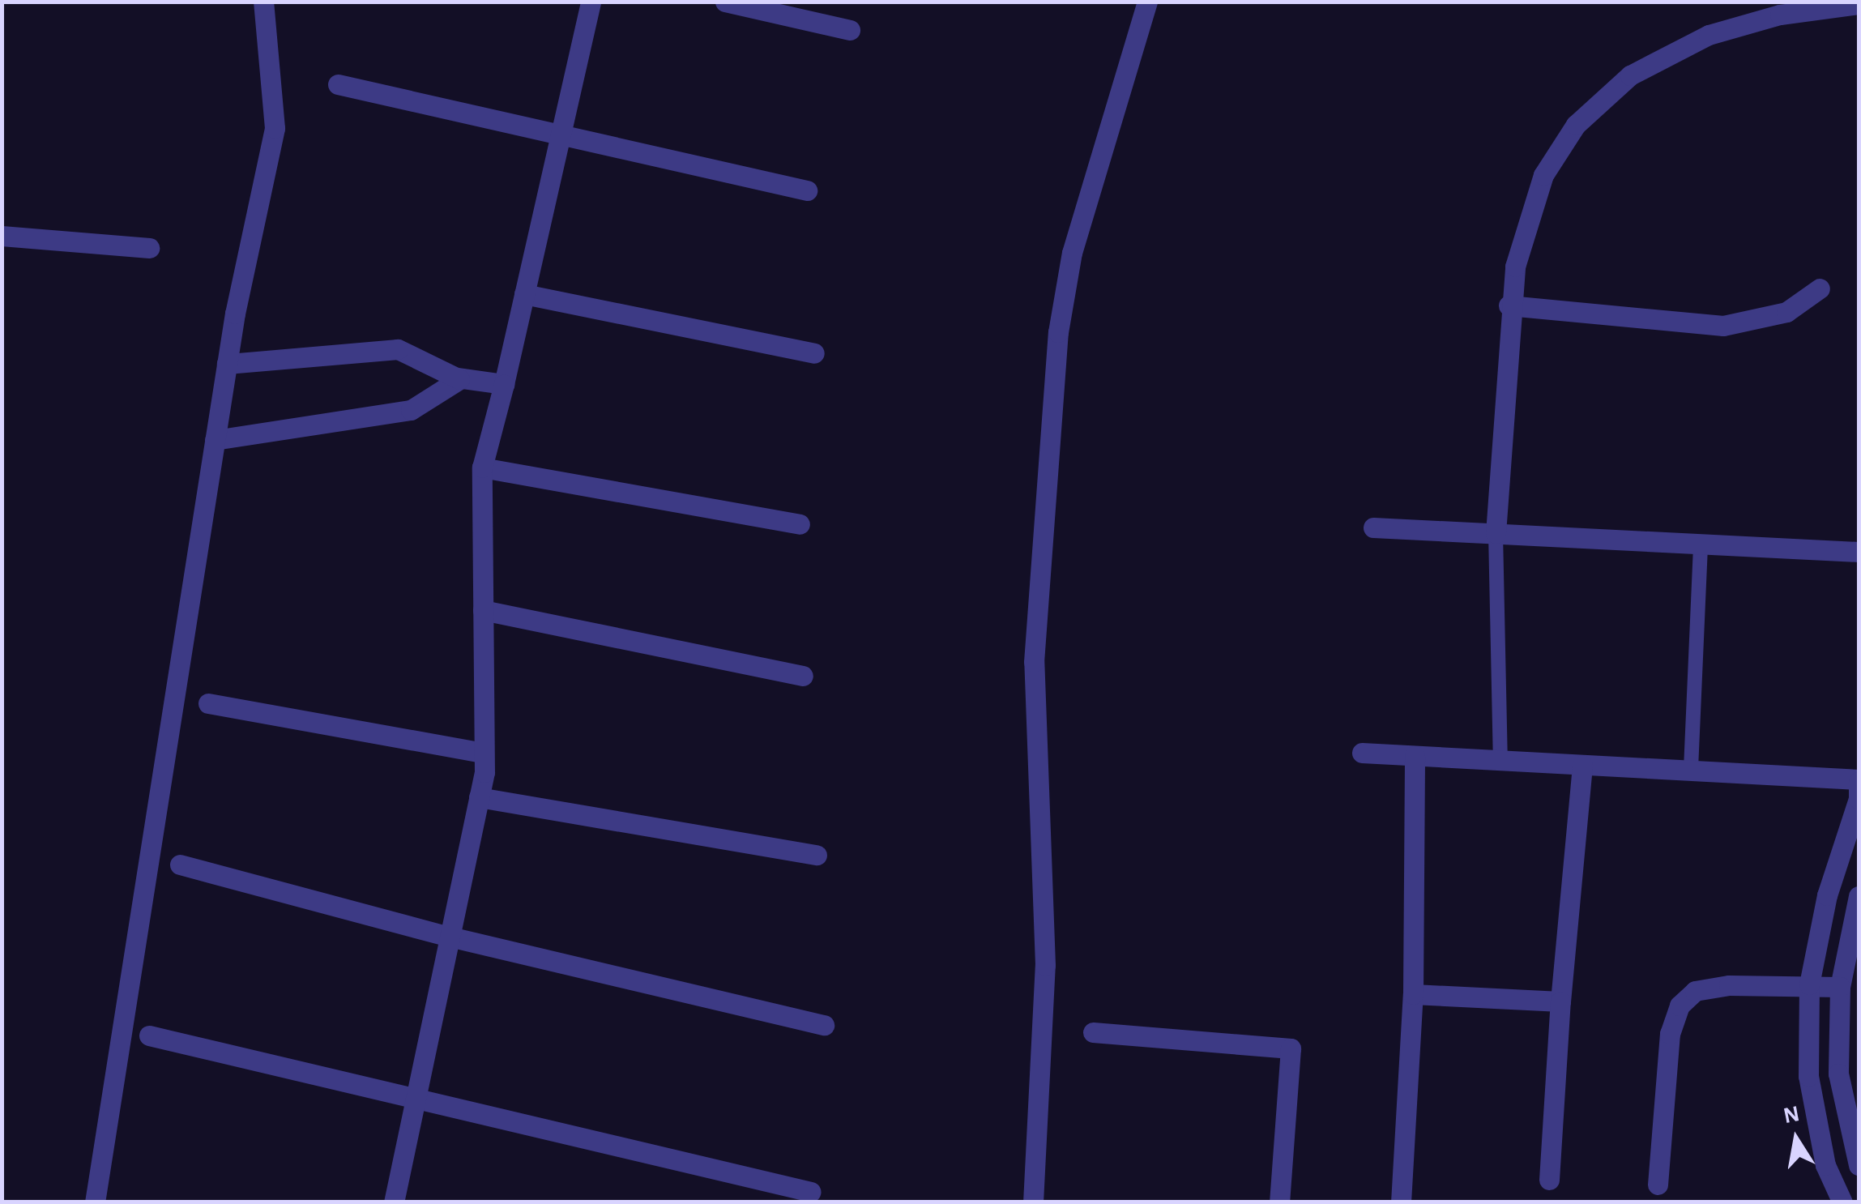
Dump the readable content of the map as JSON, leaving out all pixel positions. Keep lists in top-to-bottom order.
{
  "north": "top"
}
